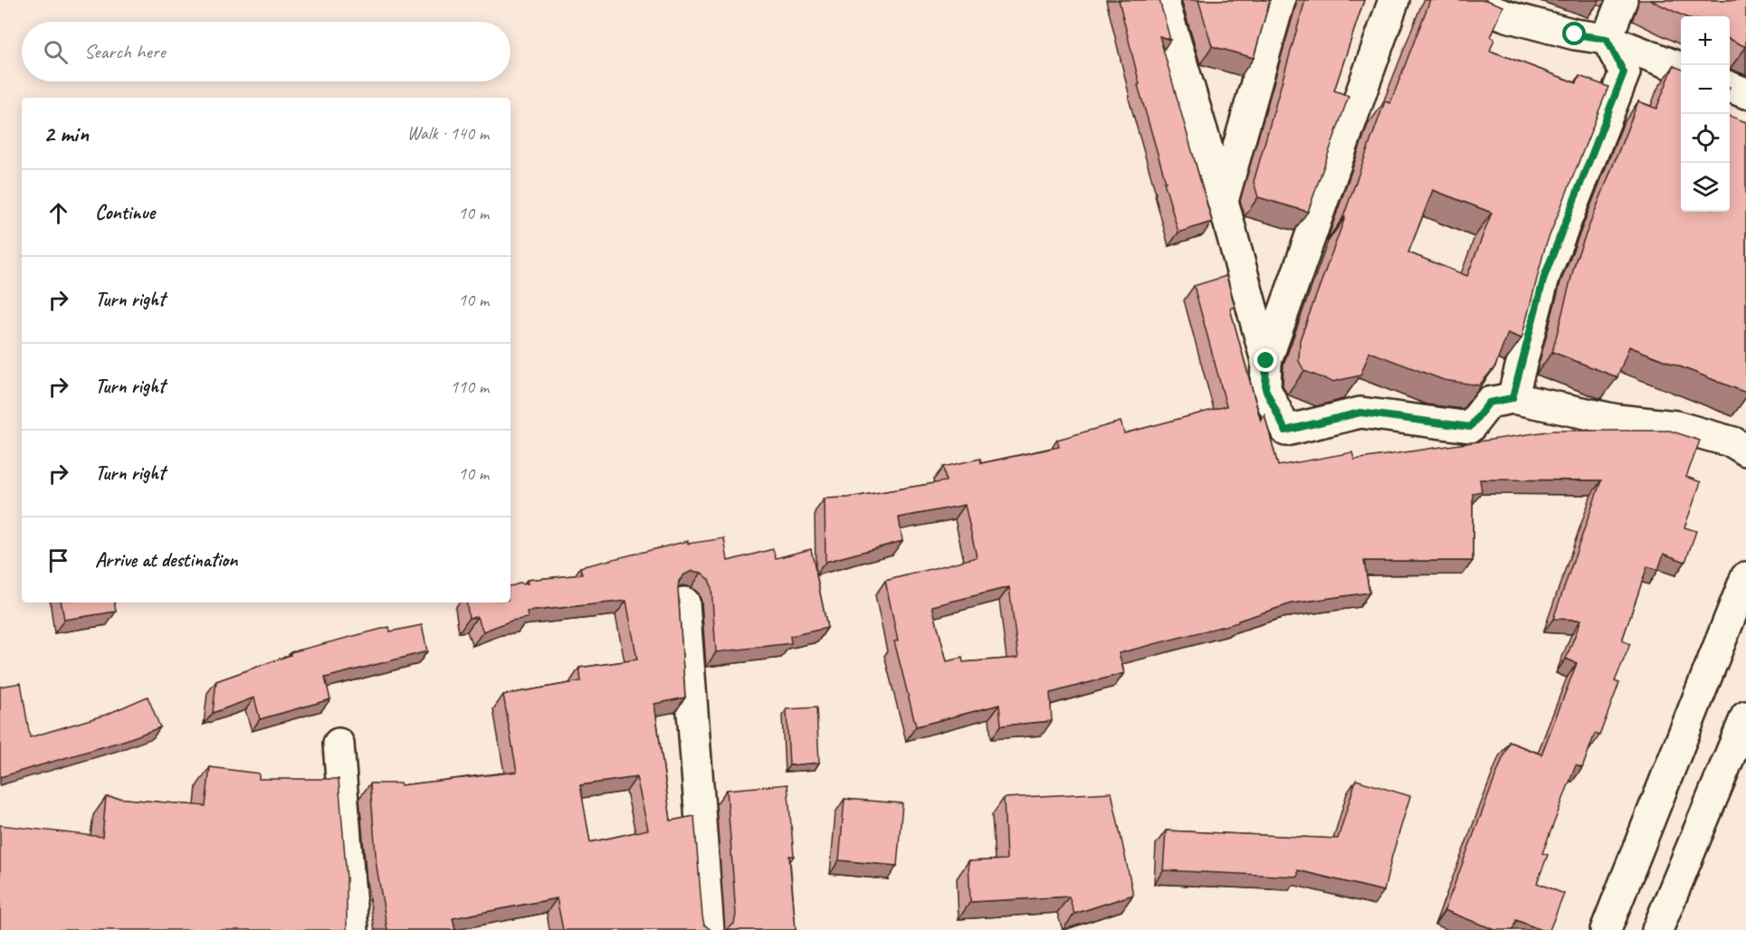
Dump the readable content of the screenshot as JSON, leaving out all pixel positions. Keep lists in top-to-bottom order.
{
  "page": {
    "map_buttons": ["+", "−"],
    "search": "Search here",
    "heading": ["2 min", "Walk · 140 m"],
    "list": [
      ["Continue", "10 m"],
      ["Turn right", "10 m"],
      ["Turn right", "110 m"],
      ["Turn right", "10 m"],
      "Arrive at destination"
    ]
  }
}
